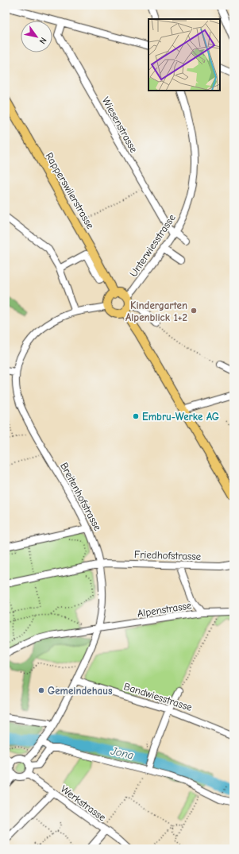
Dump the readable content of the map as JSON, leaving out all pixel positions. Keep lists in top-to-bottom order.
{
  "streets": {
    "main road": ["Rapperswilerstrasse"],
    "street": [
      "Wiesenstrasse",
      "Unterwiesstrasse",
      "Breitenhofstrasse",
      "Friedhofstrasse",
      "Alpenstrasse",
      "Bandwiesstrasse",
      "Werkstrasse"
    ]
  },
  "crossings": [
    ["Wiesenstrasse", "Unterwiesstrasse"],
    ["Rapperswilerstrasse", "Unterwiesstrasse"],
    ["Rapperswilerstrasse", "Breitenhofstrasse"],
    ["Unterwiesstrasse", "Breitenhofstrasse"],
    ["Breitenhofstrasse", "Friedhofstrasse"],
    ["Breitenhofstrasse", "Alpenstrasse"],
    ["Breitenhofstrasse", "Bandwiesstrasse"],
    ["Breitenhofstrasse", "Werkstrasse"]
  ],
  "water": ["Jona"],
  "places": ["Kindergarten Alpenblick 1+2", "Embru-Werke AG", "Gemeindehaus"],
  "north": "bottom right"
}
